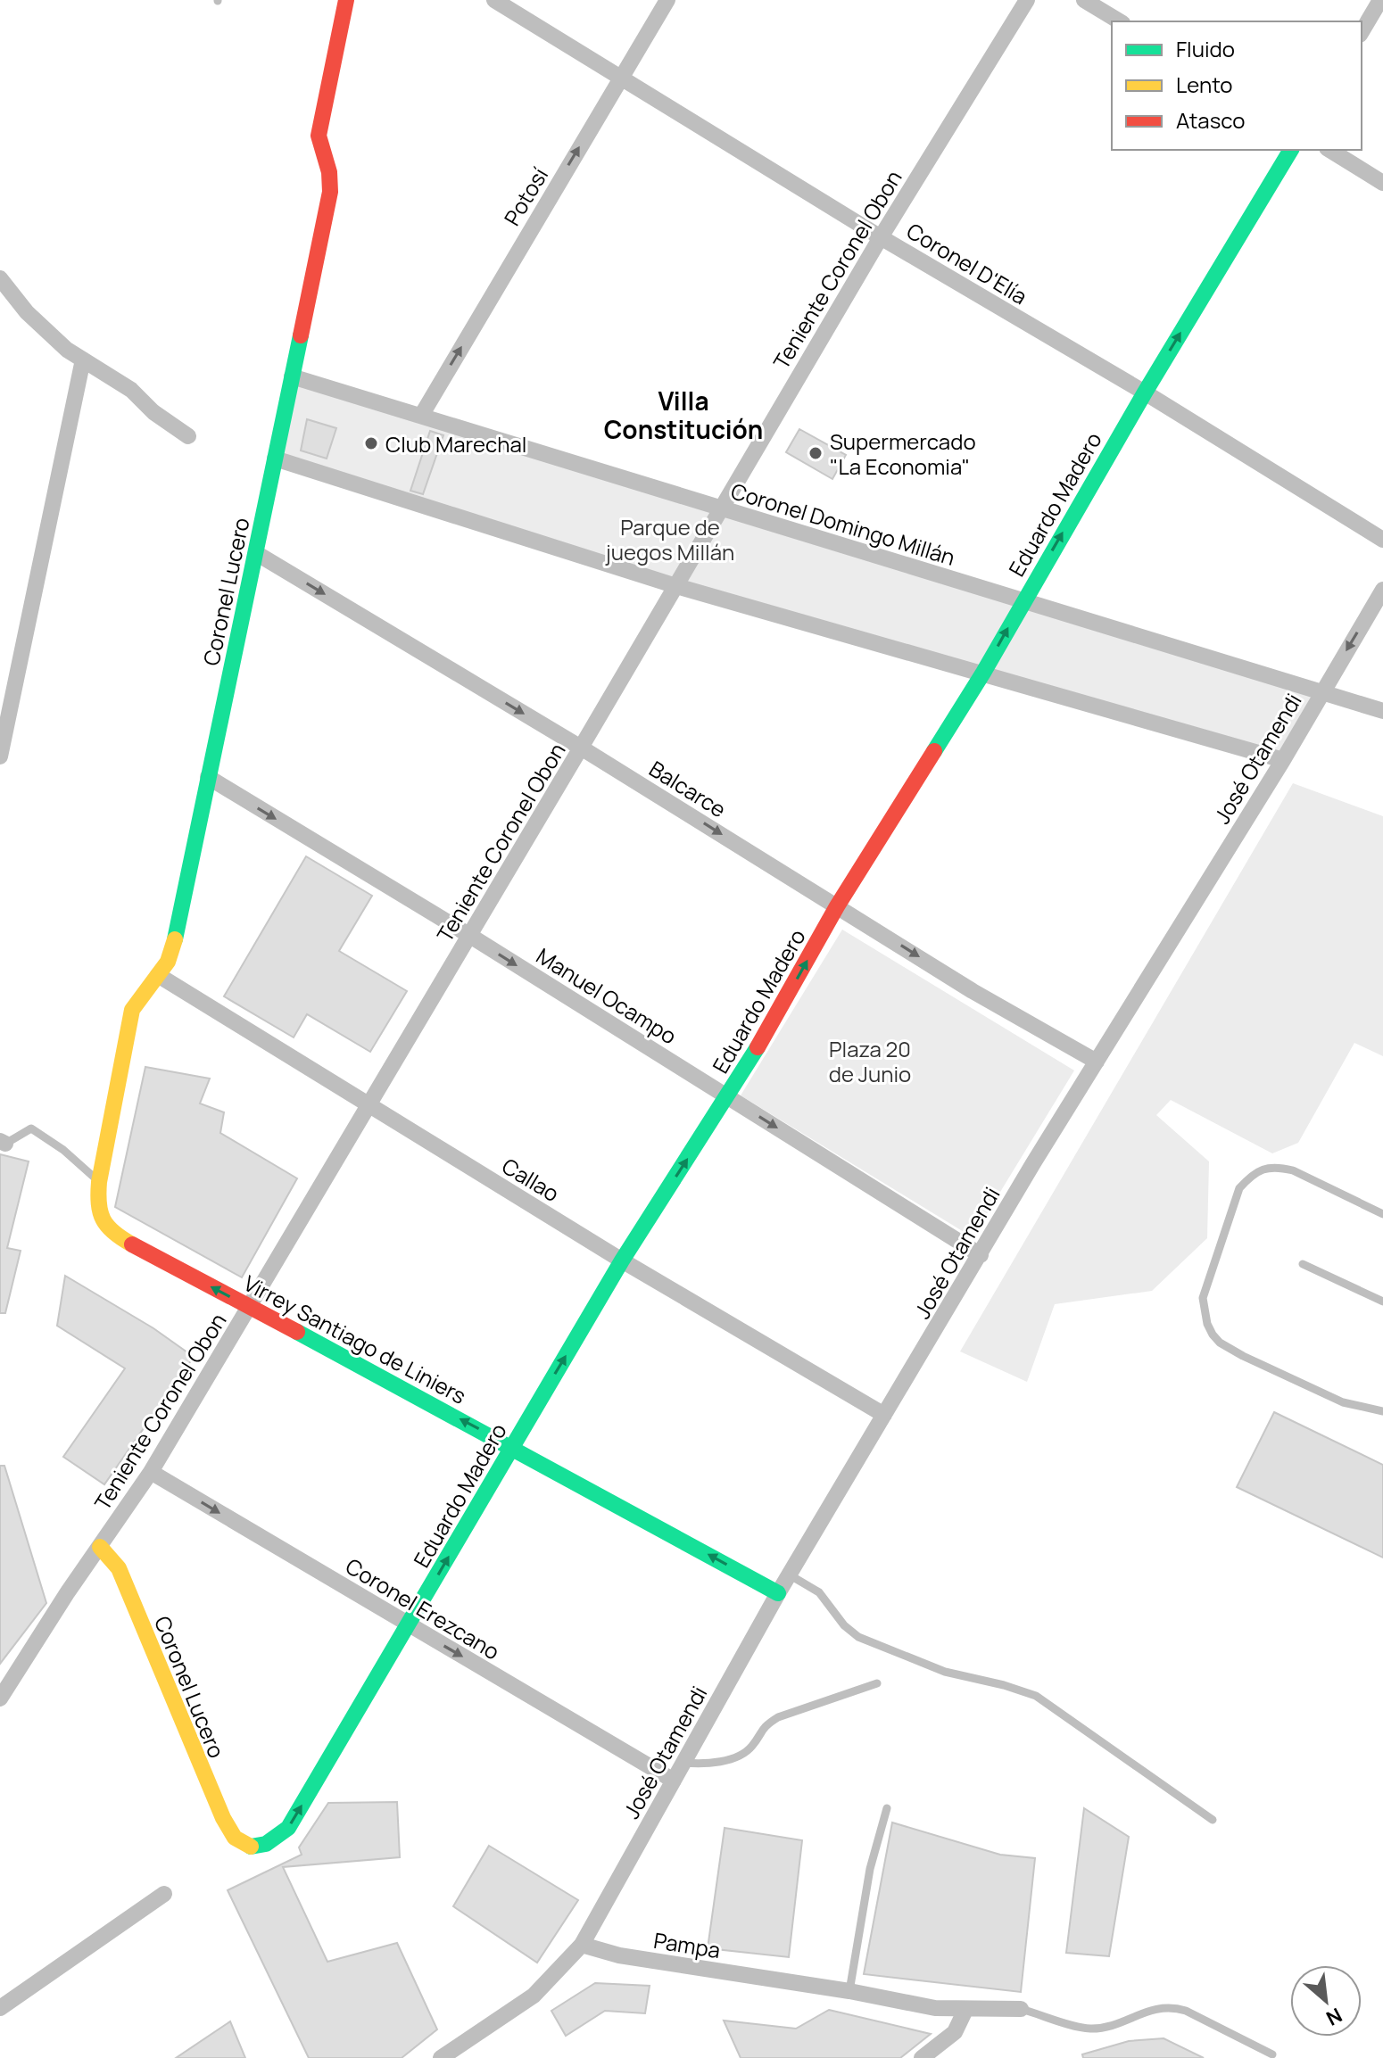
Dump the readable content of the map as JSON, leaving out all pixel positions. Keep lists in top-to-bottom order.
{
  "streets": {
    "street": [
      "Potosí",
      "Coronel D'Elía",
      "Teniente Coronel Obon",
      "Eduardo Madero",
      "Coronel Domingo Millán",
      "Coronel Lucero",
      "José Otamendi",
      "Balcarce",
      "Manuel Ocampo",
      "Callao",
      "Virrey Santiago de Liniers",
      "Coronel Erezcano",
      "Pampa"
    ]
  },
  "crossings": [
    ["Potosí", "Coronel D'Elía"],
    ["Potosí", "Coronel Domingo Millán"],
    ["Coronel D'Elía", "Teniente Coronel Obon"],
    ["Coronel D'Elía", "Eduardo Madero"],
    ["Teniente Coronel Obon", "Coronel Domingo Millán"],
    ["Teniente Coronel Obon", "Coronel Lucero"],
    ["Teniente Coronel Obon", "Balcarce"],
    ["Teniente Coronel Obon", "Manuel Ocampo"],
    ["Teniente Coronel Obon", "Callao"],
    ["Teniente Coronel Obon", "Virrey Santiago de Liniers"],
    ["Teniente Coronel Obon", "Coronel Erezcano"],
    ["Eduardo Madero", "Coronel Domingo Millán"],
    ["Eduardo Madero", "Coronel Lucero"],
    ["Eduardo Madero", "Balcarce"],
    ["Eduardo Madero", "Manuel Ocampo"],
    ["Eduardo Madero", "Callao"],
    ["Eduardo Madero", "Virrey Santiago de Liniers"],
    ["Eduardo Madero", "Coronel Erezcano"],
    ["Coronel Domingo Millán", "Coronel Lucero"],
    ["Coronel Domingo Millán", "José Otamendi"],
    ["Coronel Lucero", "Balcarce"],
    ["Coronel Lucero", "Manuel Ocampo"],
    ["Coronel Lucero", "Callao"],
    ["Coronel Lucero", "Virrey Santiago de Liniers"],
    ["José Otamendi", "Balcarce"],
    ["José Otamendi", "Manuel Ocampo"],
    ["José Otamendi", "Callao"],
    ["José Otamendi", "Virrey Santiago de Liniers"],
    ["José Otamendi", "Coronel Erezcano"],
    ["José Otamendi", "Pampa"]
  ],
  "one_way": [
    "Potosí",
    "Eduardo Madero",
    "Balcarce",
    "Manuel Ocampo",
    "Virrey Santiago de Liniers",
    "Coronel Erezcano"
  ],
  "districts": ["Villa Constitución"],
  "parks": ["Parque de juegos Millán", "Plaza 20 de Junio"],
  "places": ["Club Marechal", "Supermercado \"La Economia\""],
  "legend": ["Fluido", "Lento", "Atasco"],
  "north": "bottom right"
}
